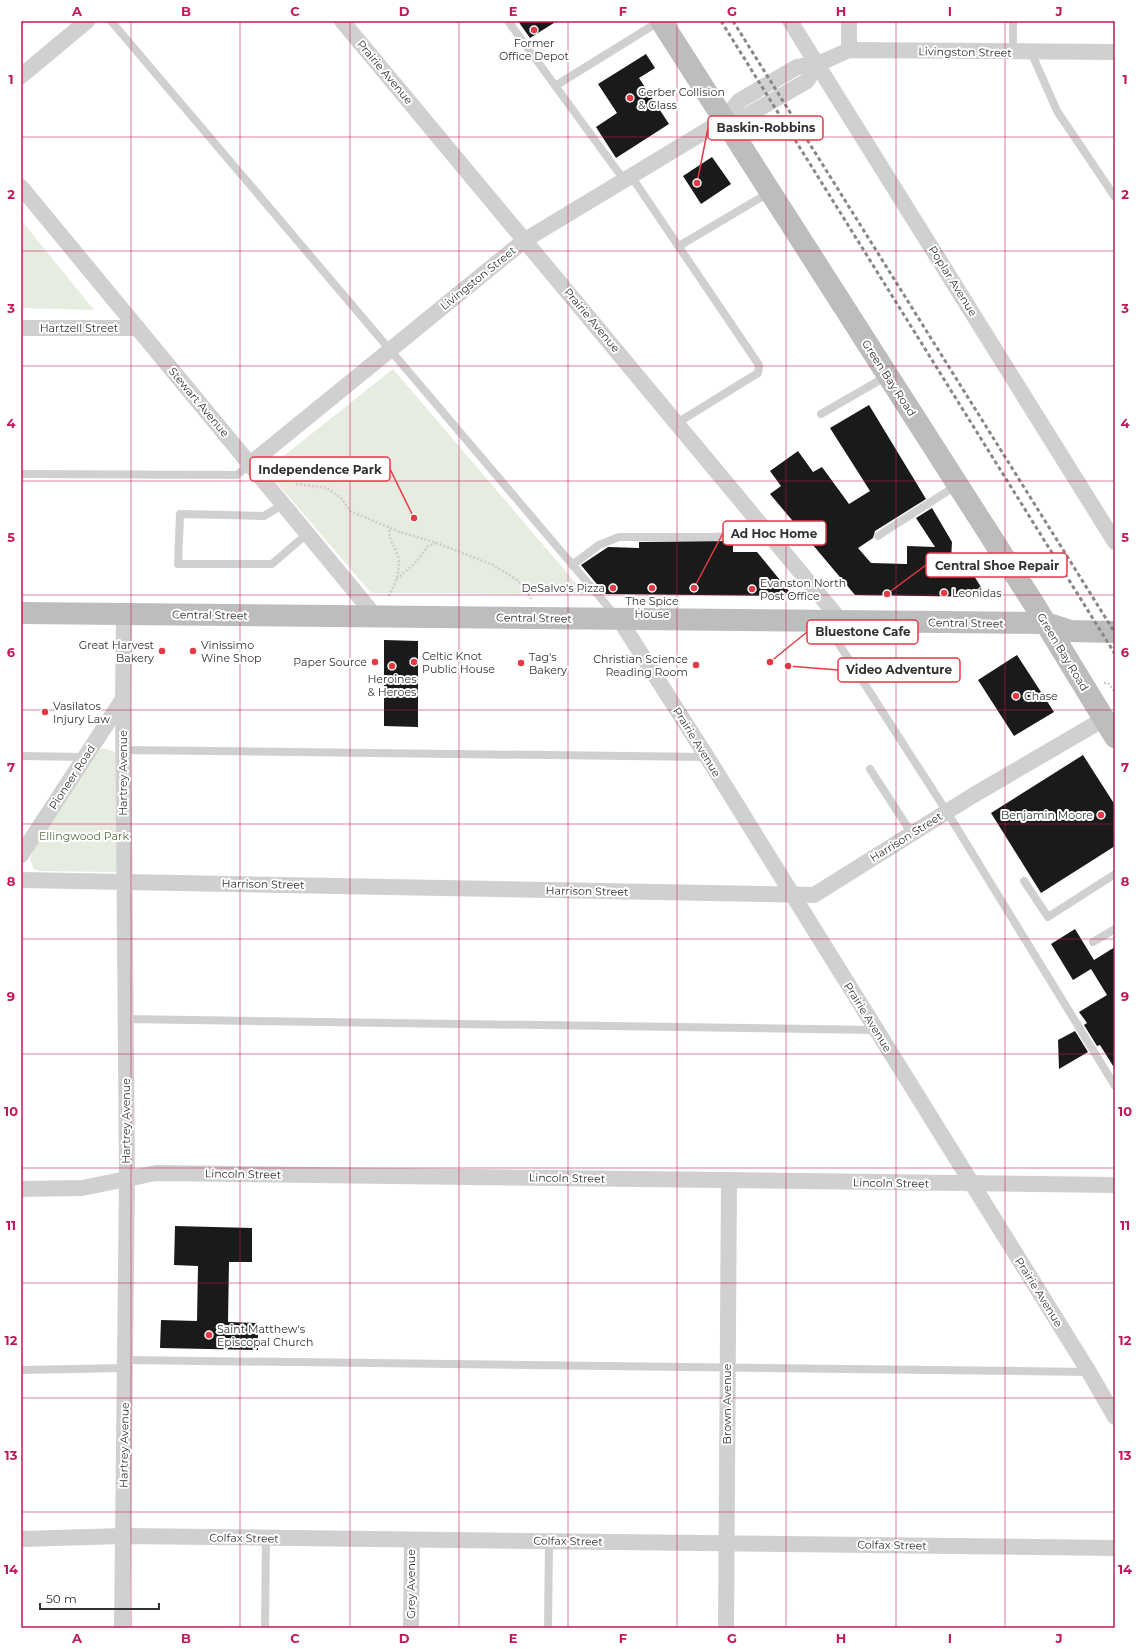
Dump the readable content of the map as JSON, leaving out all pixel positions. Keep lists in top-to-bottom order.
{
  "streets": {
    "main road": ["Green Bay Road", "Central Street"],
    "street": [
      "Livingston Street",
      "Prairie Avenue",
      "Poplar Avenue",
      "Hartzell Street",
      "Stewart Avenue",
      "Hartrey Avenue",
      "Pioneer Road",
      "Harrison Street",
      "Lincoln Street",
      "Brown Avenue",
      "Colfax Street",
      "Grey Avenue"
    ]
  },
  "crossings": [
    ["Livingston Street", "Prairie Avenue"],
    ["Livingston Street", "Poplar Avenue"],
    ["Livingston Street", "Green Bay Road"],
    ["Livingston Street", "Stewart Avenue"],
    ["Prairie Avenue", "Central Street"],
    ["Prairie Avenue", "Harrison Street"],
    ["Prairie Avenue", "Lincoln Street"],
    ["Hartzell Street", "Stewart Avenue"],
    ["Green Bay Road", "Central Street"],
    ["Green Bay Road", "Harrison Street"],
    ["Stewart Avenue", "Central Street"],
    ["Central Street", "Hartrey Avenue"],
    ["Hartrey Avenue", "Pioneer Road"],
    ["Hartrey Avenue", "Harrison Street"],
    ["Hartrey Avenue", "Lincoln Street"],
    ["Hartrey Avenue", "Colfax Street"],
    ["Lincoln Street", "Brown Avenue"],
    ["Brown Avenue", "Colfax Street"],
    ["Colfax Street", "Grey Avenue"]
  ],
  "parks": ["Ellingwood Park"],
  "places": [
    "Former Office Depot",
    "Gerber Collision & Glass",
    "Baskin-Robbins",
    "Independence Park",
    "DeSalvo's Pizza",
    "The Spice House",
    "Ad Hoc Home",
    "Evanston North Post Office",
    "Leonidas",
    "Central Shoe Repair",
    "Great Harvest Bakery",
    "Vinissimo Wine Shop",
    "Paper Source",
    "Celtic Knot Public House",
    "Bluestone Cafe",
    "Tag's Bakery",
    "Christian Science Reading Room",
    "Heroines & Heroes",
    "Video Adventure",
    "Chase",
    "Vasilatos Injury Law",
    "Benjamin Moore",
    "Saint Matthew's Episcopal Church"
  ],
  "scale_bar": "50 m",
  "grid": {
    "columns": [
      "A",
      "B",
      "C",
      "D",
      "E",
      "F",
      "G",
      "H",
      "I",
      "J"
    ],
    "rows": [
      "1",
      "2",
      "3",
      "4",
      "5",
      "6",
      "7",
      "8",
      "9",
      "10",
      "11",
      "12",
      "13",
      "14"
    ]
  }
}
